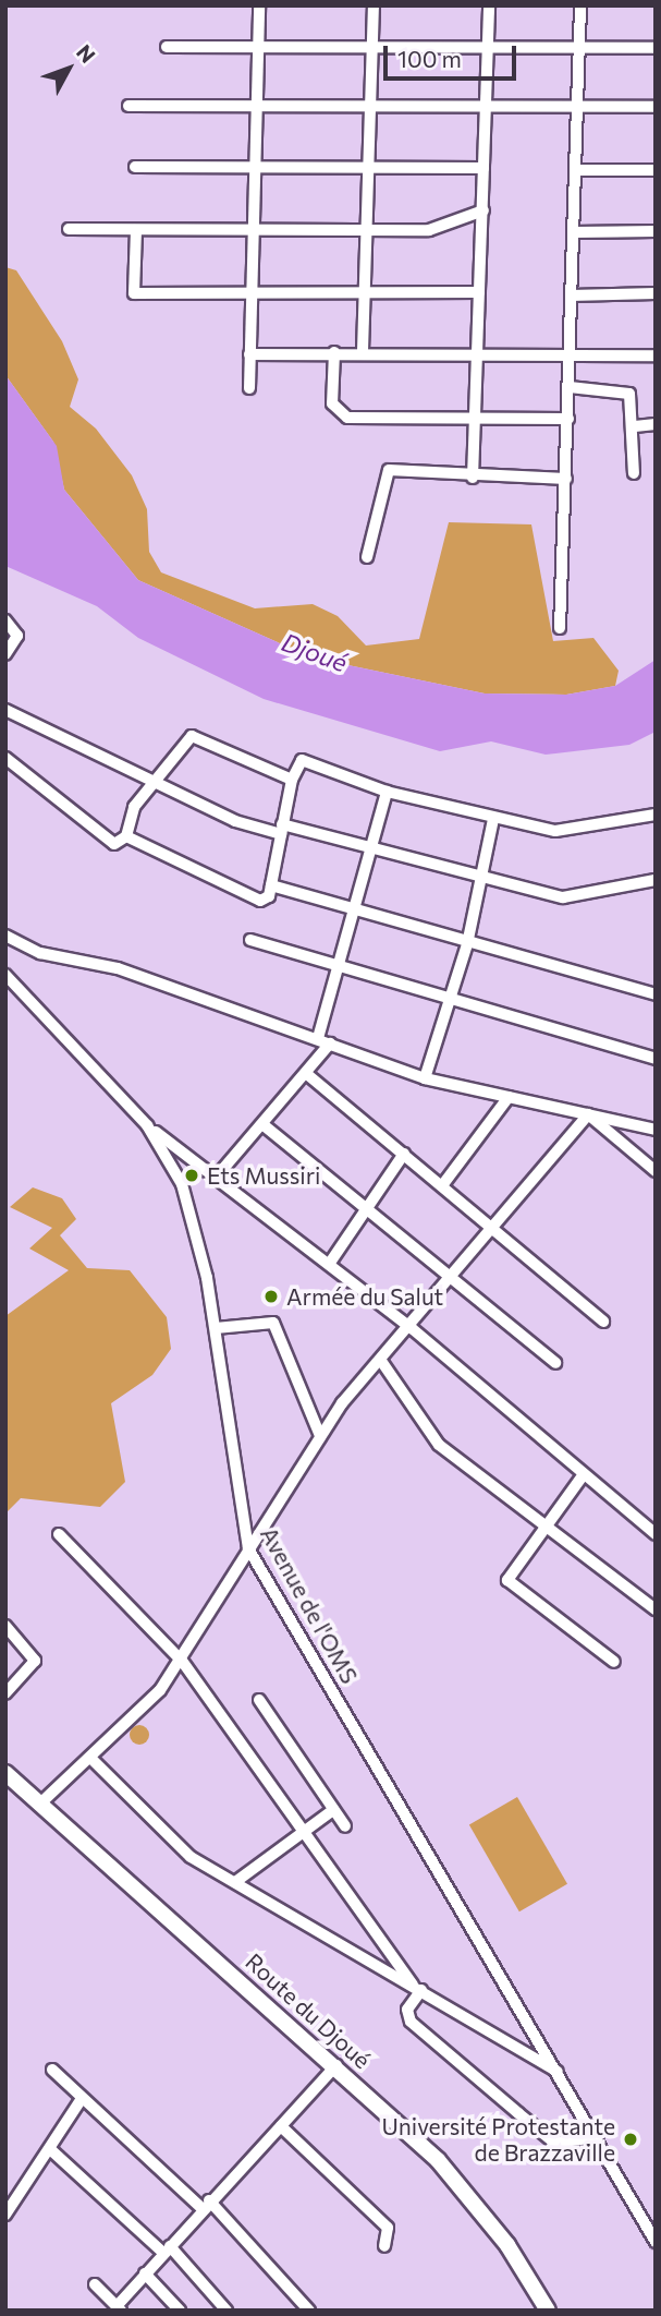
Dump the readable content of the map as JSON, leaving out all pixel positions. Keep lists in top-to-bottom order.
{
  "streets": {
    "main road": ["Route du Djoué"],
    "street": ["Avenue de l'OMS"]
  },
  "water": ["Djoué"],
  "places": ["Ets Mussiri", "Armée du Salut", "Université Protestante de Brazzaville"],
  "scale_bar": "100 m",
  "north": "top right"
}
